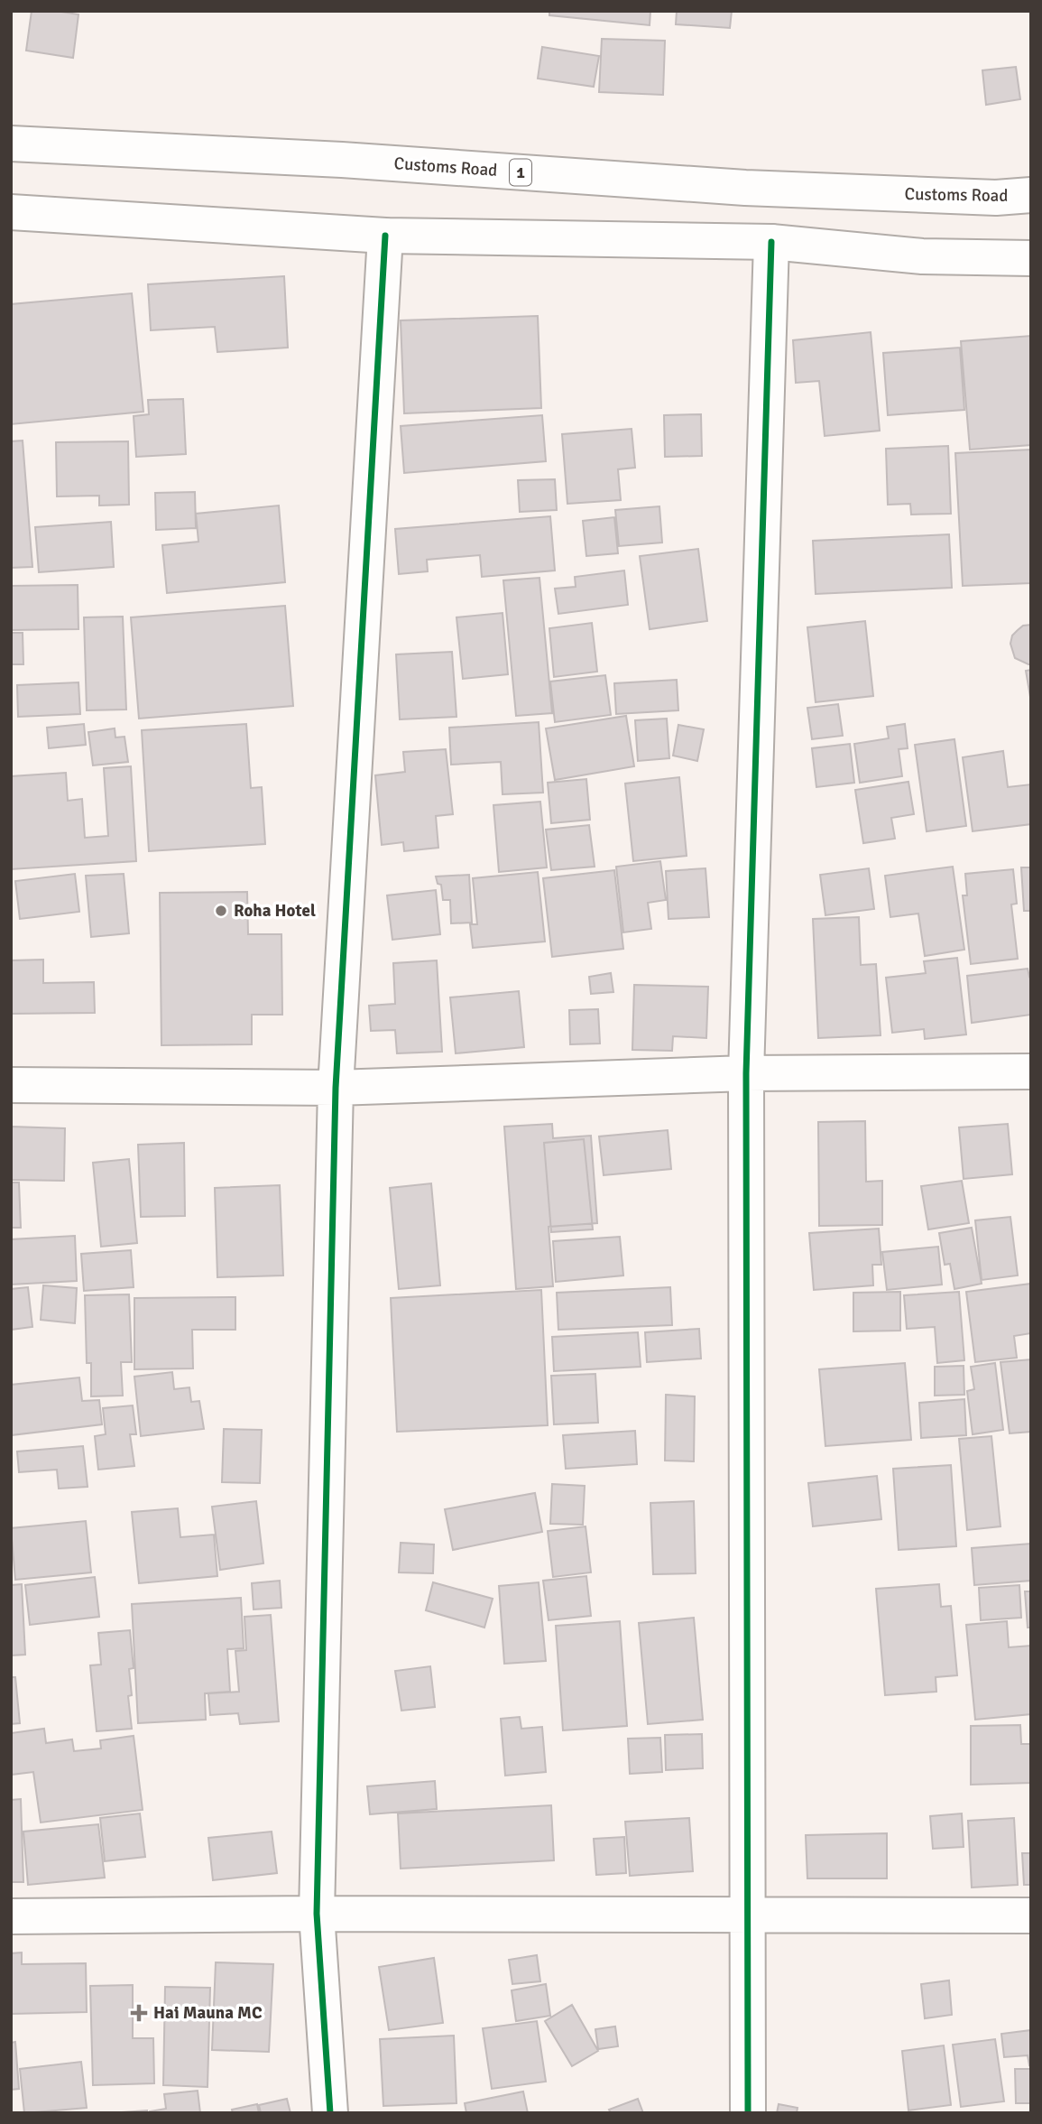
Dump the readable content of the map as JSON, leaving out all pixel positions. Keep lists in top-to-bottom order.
{
  "streets": {
    "street": ["Customs Road", "1"]
  },
  "places": {
    "other": ["Roha Hotel"],
    "health": ["Hai Mauna MC"]
  }
}
